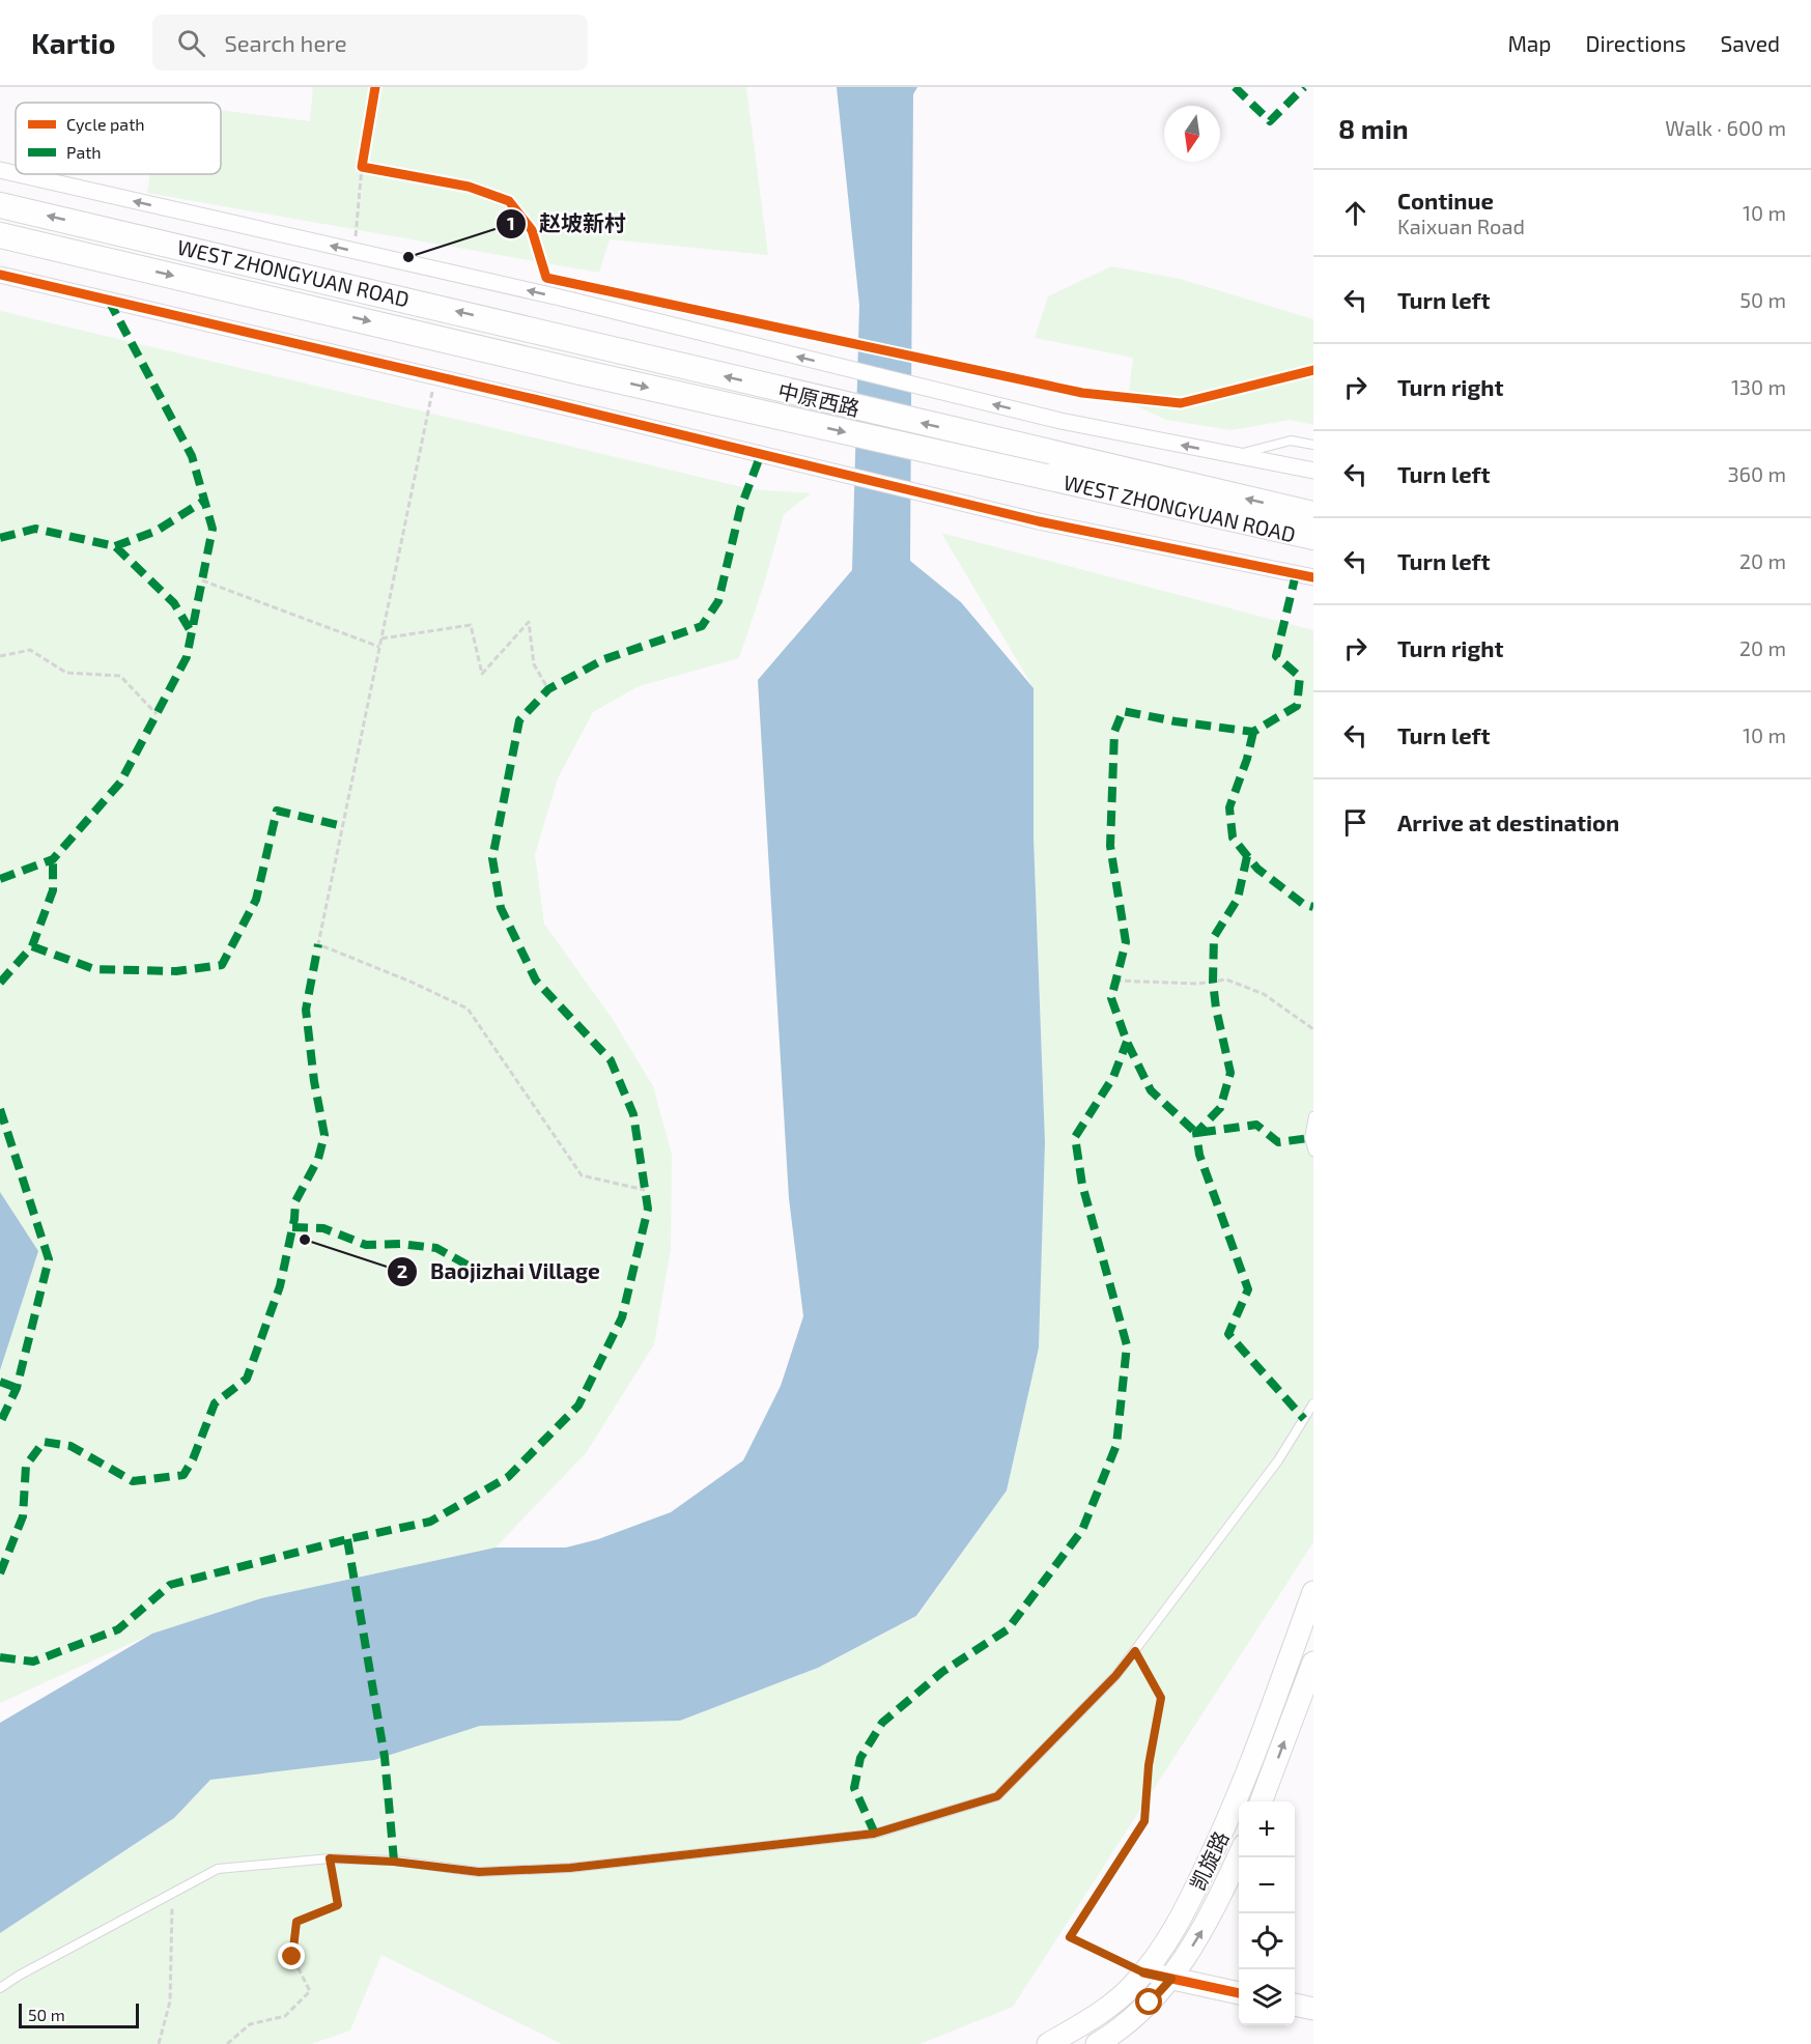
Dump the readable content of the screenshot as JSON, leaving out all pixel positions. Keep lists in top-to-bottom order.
{
  "streets": {
    "main road": ["WEST ZHONGYUAN ROAD", "中原西路", "凯旋路"]
  },
  "crossings": [
    ["WEST ZHONGYUAN ROAD", "中原西路"]
  ],
  "places": ["赵坡新村", "Baojizhai Village"],
  "legend": ["Cycle path", "Path"],
  "scale_bar": "50 m",
  "north": "bottom",
  "page": {
    "header": "Kartio",
    "search": "Search here",
    "nav": ["Map", "Directions", "Saved"],
    "heading": ["8 min", "Walk · 600 m"],
    "list": [
      ["Continue", "Kaixuan Road", "10 m"],
      ["Turn left", "50 m"],
      ["Turn right", "130 m"],
      ["Turn left", "360 m"],
      ["Turn left", "20 m"],
      ["Turn right", "20 m"],
      ["Turn left", "10 m"],
      "Arrive at destination"
    ],
    "map_buttons": ["+", "−"],
    "scale": "50 m"
  }
}
